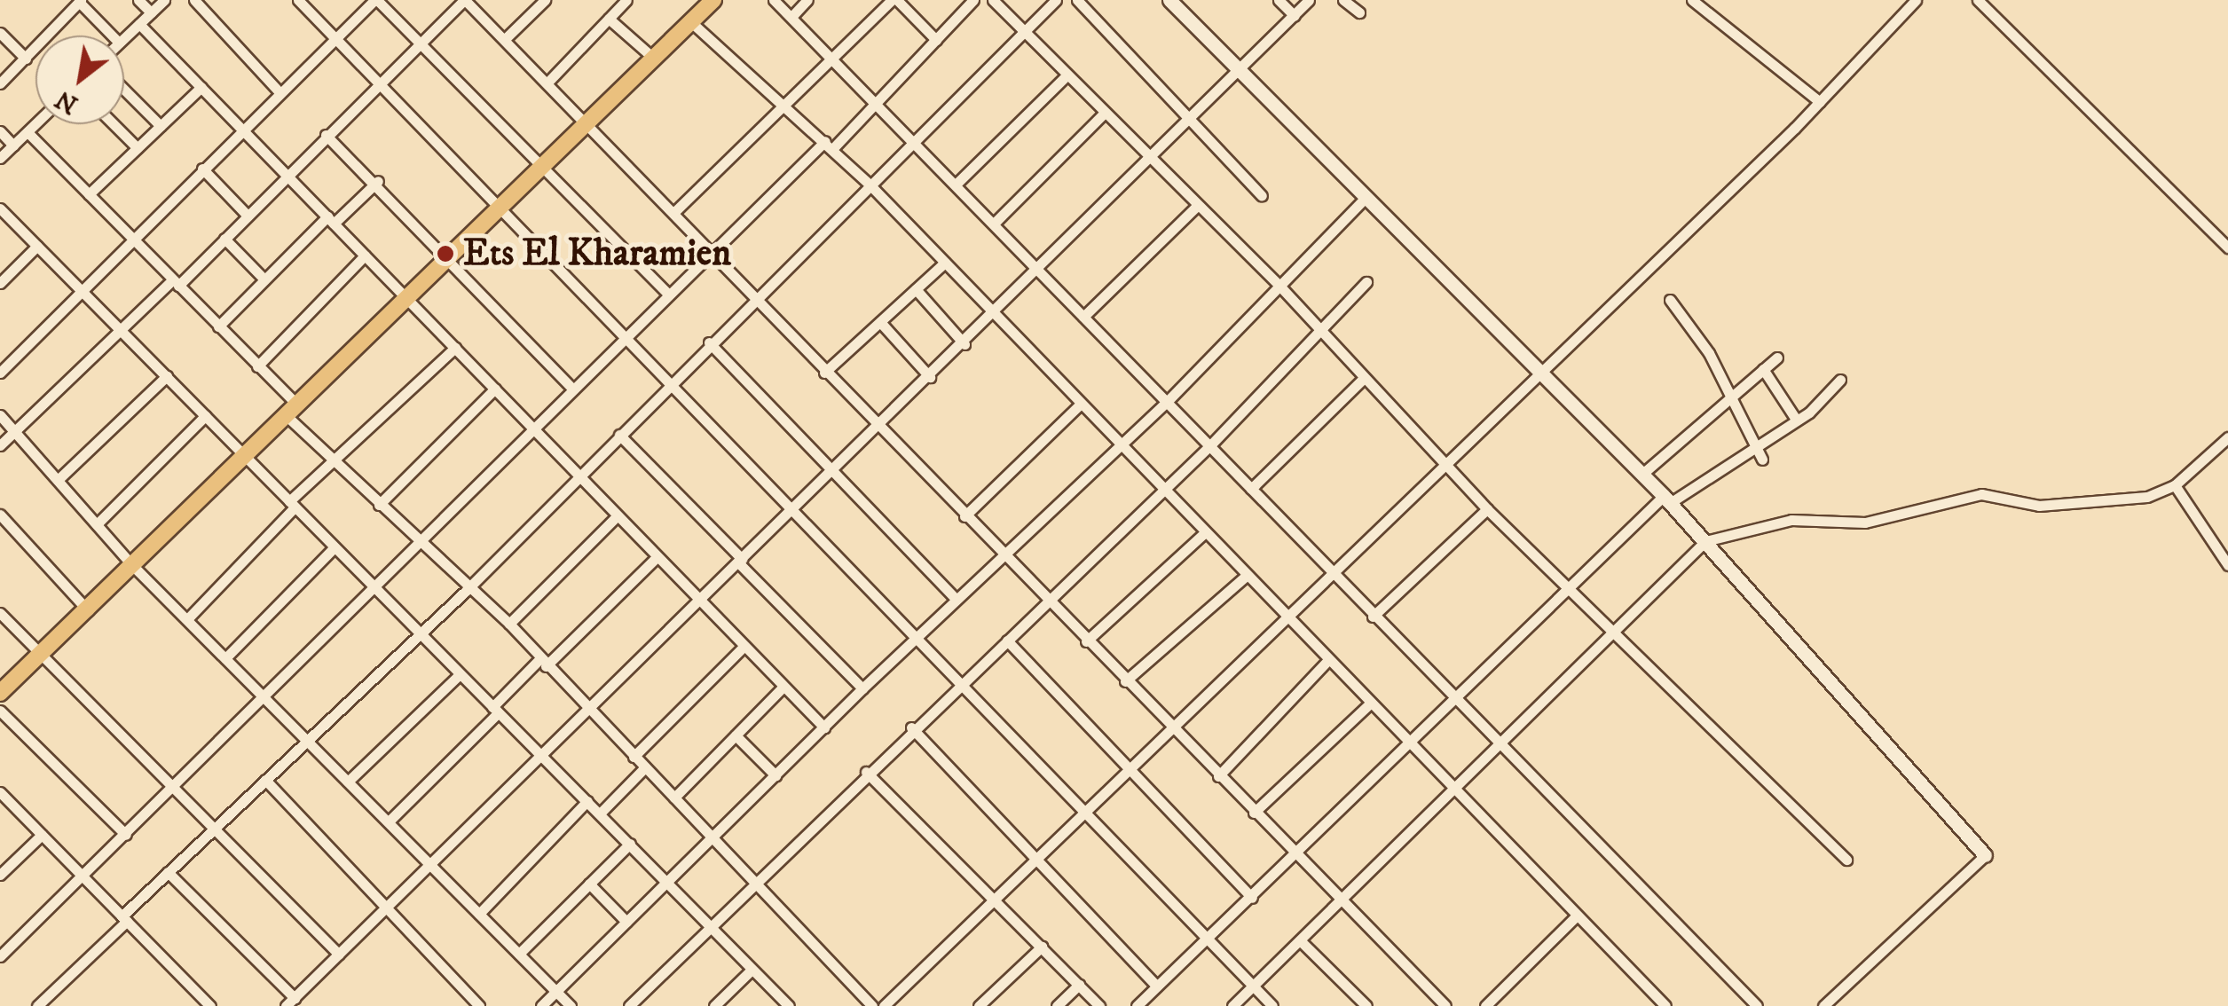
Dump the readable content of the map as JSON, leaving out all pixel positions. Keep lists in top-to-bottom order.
{
  "places": ["Ets El Kharamien"],
  "north": "bottom left"
}
